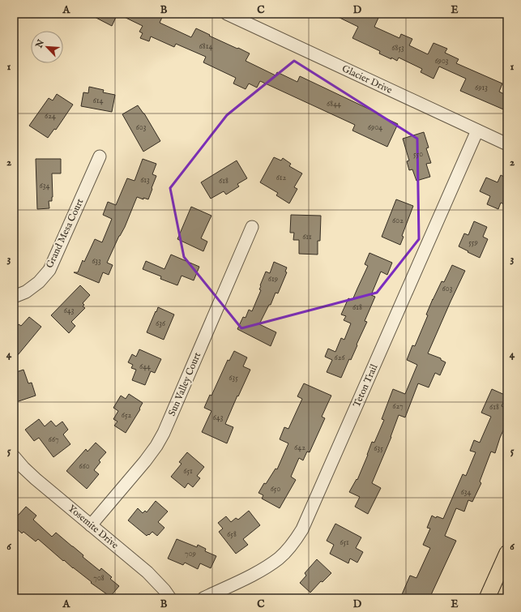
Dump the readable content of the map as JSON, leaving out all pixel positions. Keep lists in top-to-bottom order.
{
  "streets": {
    "street": [
      "Glacier Drive",
      "Grand Mesa Court",
      "Sun Valley Court",
      "Teton Trail",
      "Yosemite Drive"
    ]
  },
  "crossings": [
    ["Glacier Drive", "Teton Trail"],
    ["Sun Valley Court", "Yosemite Drive"]
  ],
  "house_numbers": [
    "6814",
    "6853",
    "6903",
    "6913",
    "614",
    "6844",
    "624",
    "603",
    "6904",
    "550",
    "612",
    "613",
    "618",
    "634",
    "602",
    "611",
    "559",
    "633",
    "619",
    "603",
    "618",
    "643",
    "636",
    "626",
    "644",
    "635",
    "627",
    "618",
    "652",
    "643",
    "667",
    "642",
    "635",
    "660",
    "651",
    "650",
    "634",
    "658",
    "651",
    "709",
    "708"
  ],
  "north": "top left",
  "grid": {
    "columns": [
      "A",
      "B",
      "C",
      "D",
      "E"
    ],
    "rows": [
      "1",
      "2",
      "3",
      "4",
      "5",
      "6"
    ]
  }
}
